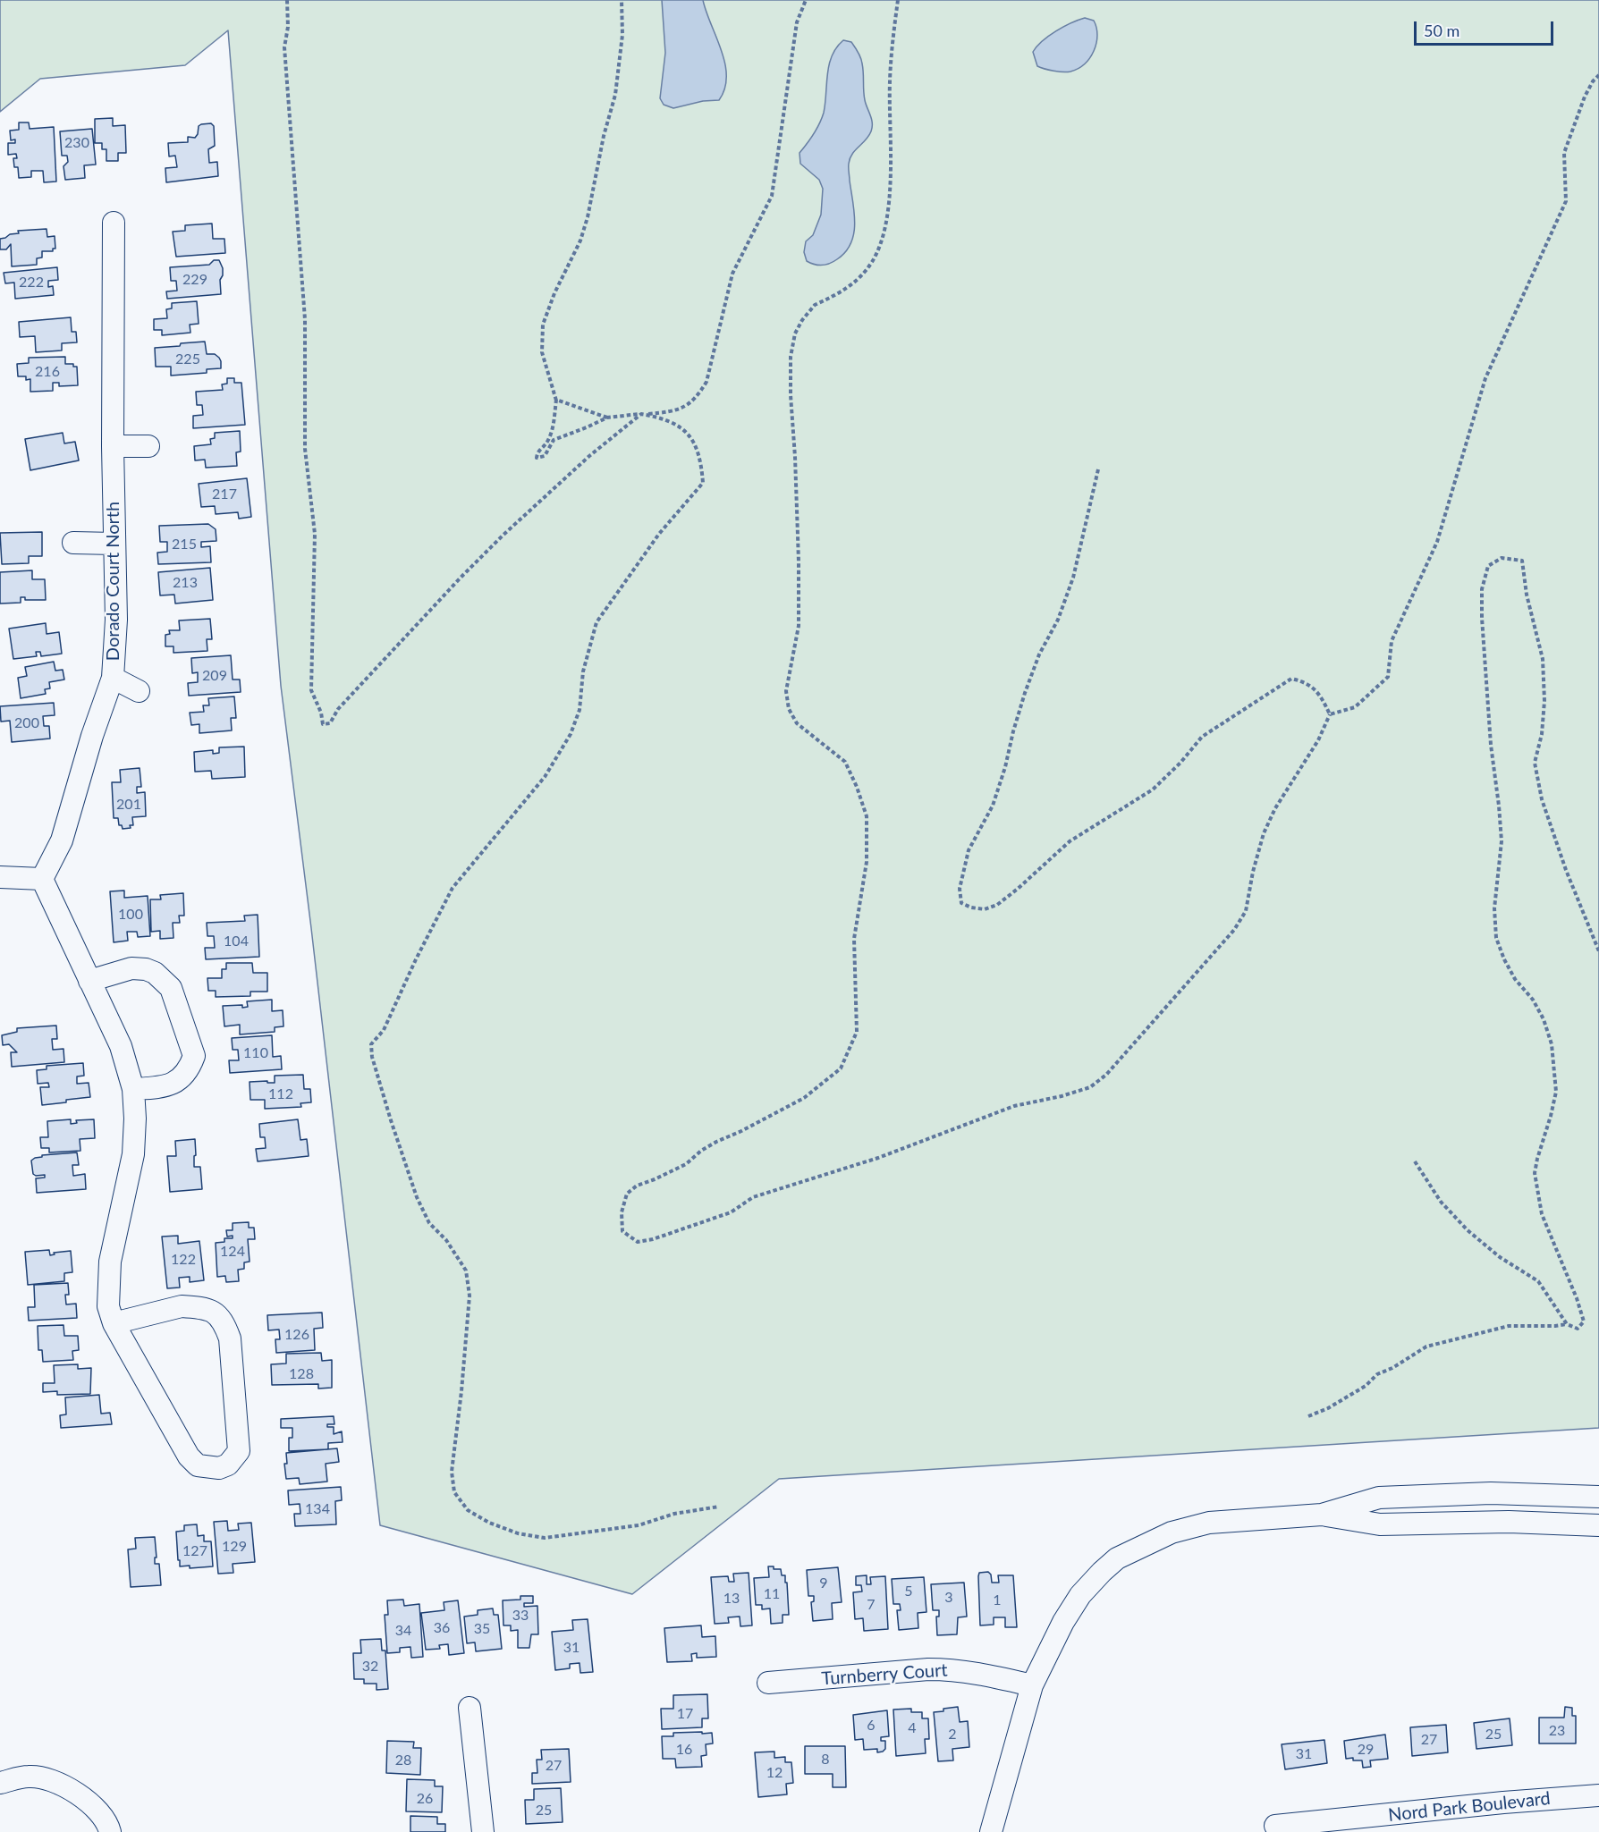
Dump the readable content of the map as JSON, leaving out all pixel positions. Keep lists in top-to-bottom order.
{
  "streets": {
    "street": ["Dorado Court North", "Turnberry Court", "Nord Park Boulevard"]
  },
  "house_numbers": [
    "230",
    "229",
    "222",
    "225",
    "216",
    "217",
    "215",
    "213",
    "209",
    "200",
    "201",
    "100",
    "104",
    "110",
    "112",
    "124",
    "122",
    "126",
    "128",
    "134",
    "129",
    "127",
    "9",
    "5",
    "11",
    "3",
    "13",
    "1",
    "7",
    "33",
    "36",
    "35",
    "34",
    "31",
    "32",
    "17",
    "6",
    "4",
    "23",
    "2",
    "25",
    "27",
    "16",
    "29",
    "31",
    "8",
    "28",
    "27",
    "12",
    "26",
    "25"
  ],
  "scale_bar": "50 m"
}
